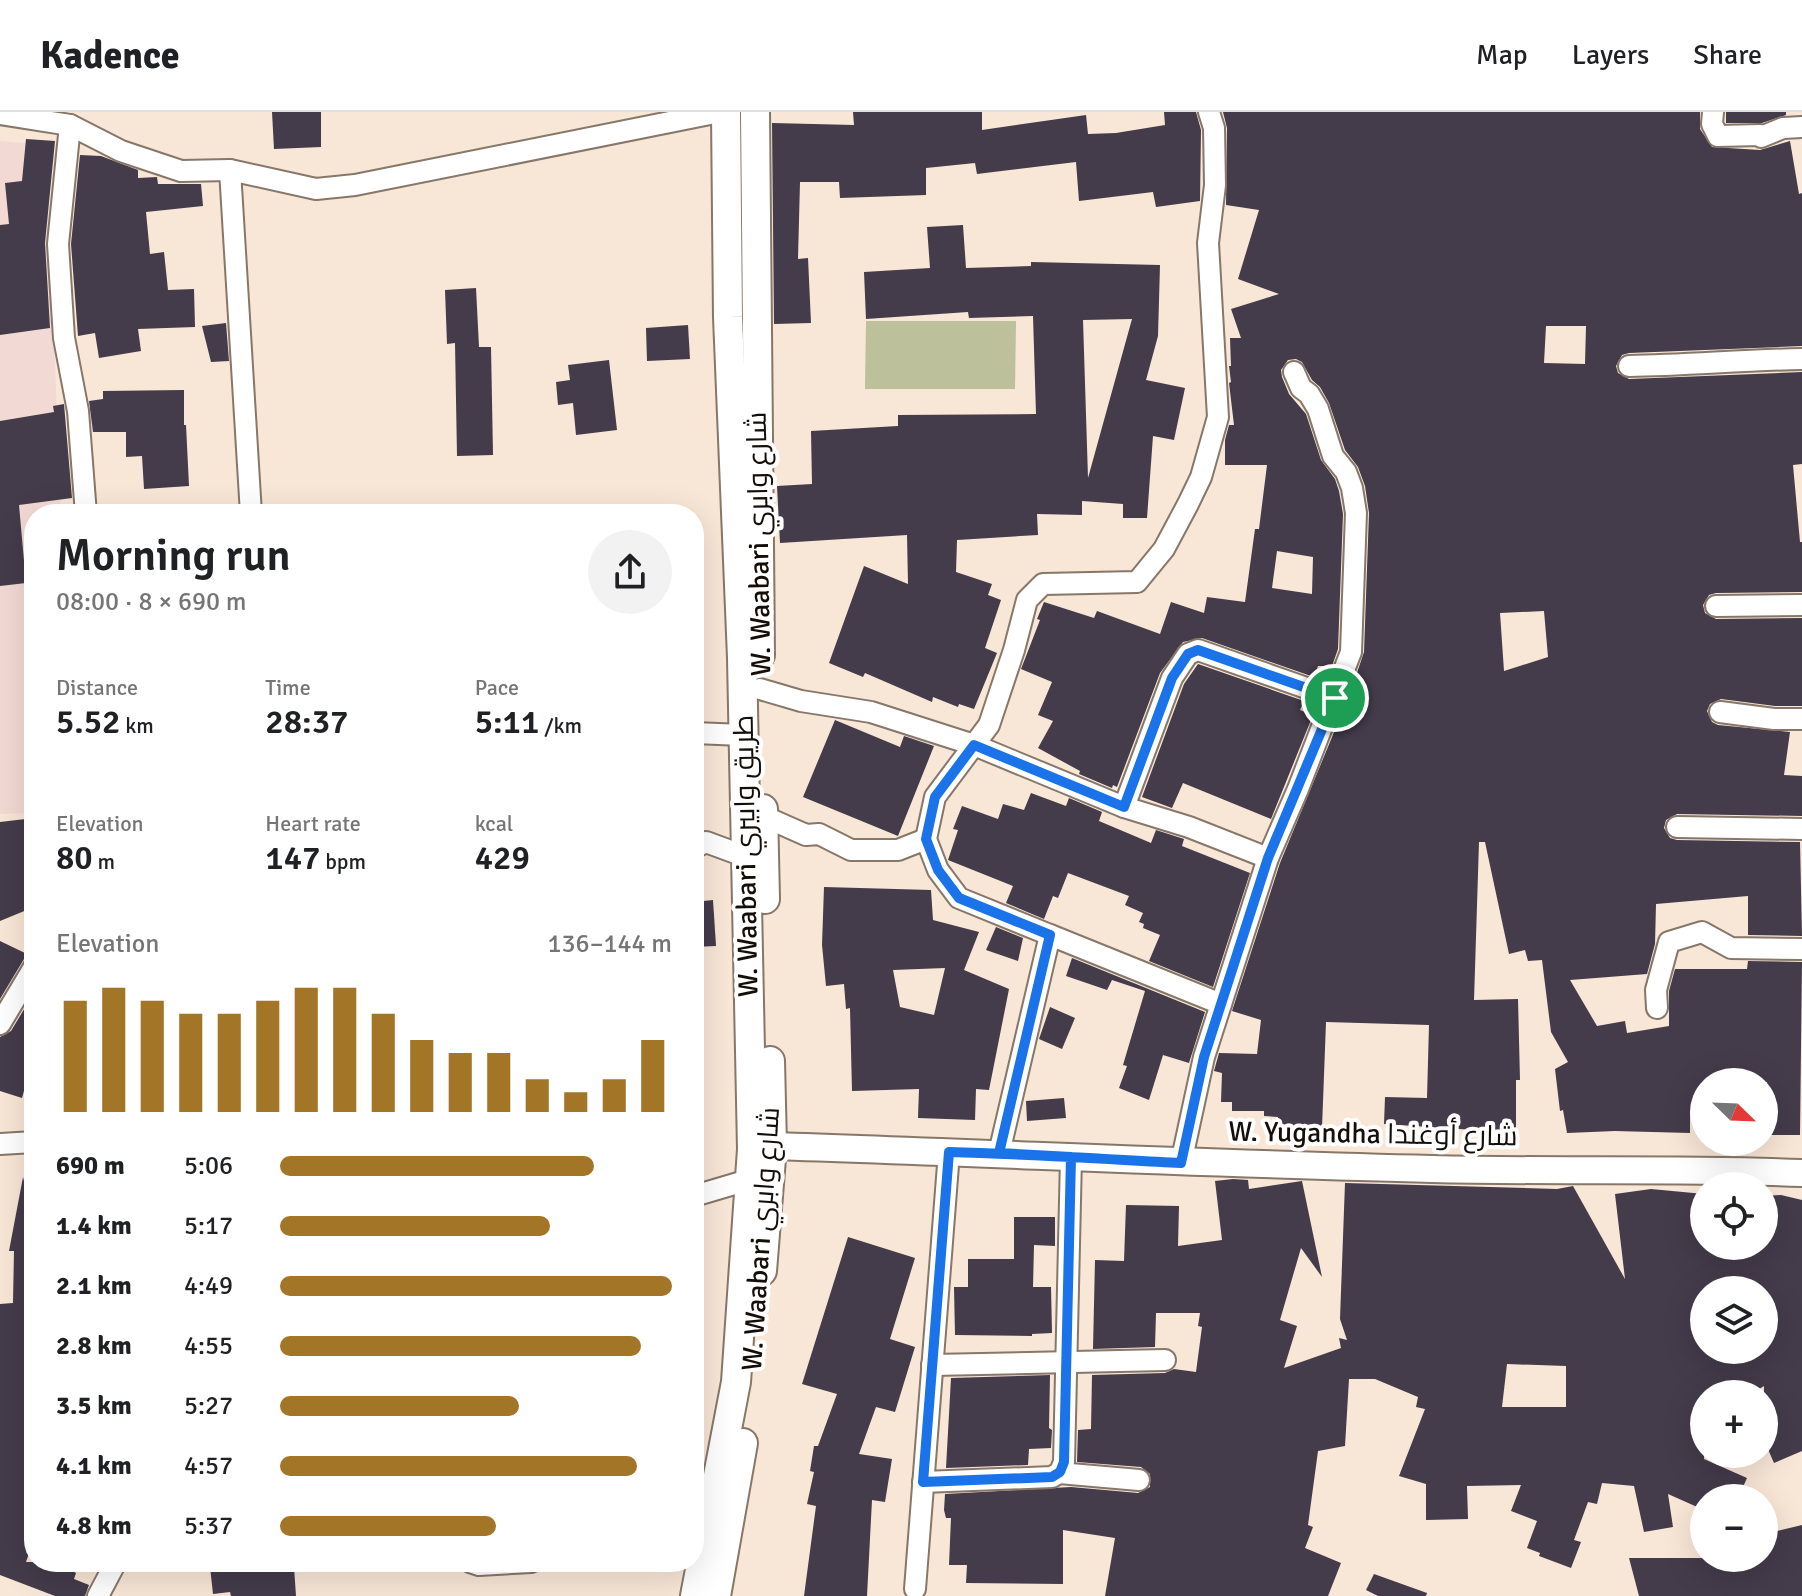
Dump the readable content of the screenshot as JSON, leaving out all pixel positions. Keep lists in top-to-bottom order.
{
  "streets": {
    "main road": ["W. Waabari شارع وابري", "W. Waabari طريق وابيري"],
    "street": ["W. Yugandha شارع أوغندا"]
  },
  "crossings": [
    ["W. Waabari شارع وابري", "W. Waabari طريق وابيري"],
    ["W. Waabari شارع وابري", "W. Yugandha شارع أوغندا"],
    ["W. Waabari طريق وابيري", "W. Yugandha شارع أوغندا"]
  ],
  "north": "bottom right",
  "page": {
    "header": "Kadence",
    "nav": ["Map", "Layers", "Share"],
    "heading": ["Morning run", "08:00 · 8 × 690 m"],
    "stats": [
      ["Distance", "5.52 km"],
      ["Time", "28:37"],
      ["Pace", "5:11 /km"],
      ["Elevation", "80 m"],
      ["Heart rate", "147 bpm"],
      ["kcal", "429"]
    ],
    "chart": ["Elevation", "136–144 m"],
    "map_buttons": ["+", "−"],
    "list": [
      {
        "name": "690 m",
        "note": "5:06"
      },
      {
        "name": "1.4 km",
        "note": "5:17"
      },
      {
        "name": "2.1 km",
        "note": "4:49"
      },
      {
        "name": "2.8 km",
        "note": "4:55"
      },
      {
        "name": "3.5 km",
        "note": "5:27"
      },
      {
        "name": "4.1 km",
        "note": "4:57"
      },
      {
        "name": "4.8 km",
        "note": "5:37"
      }
    ]
  }
}
